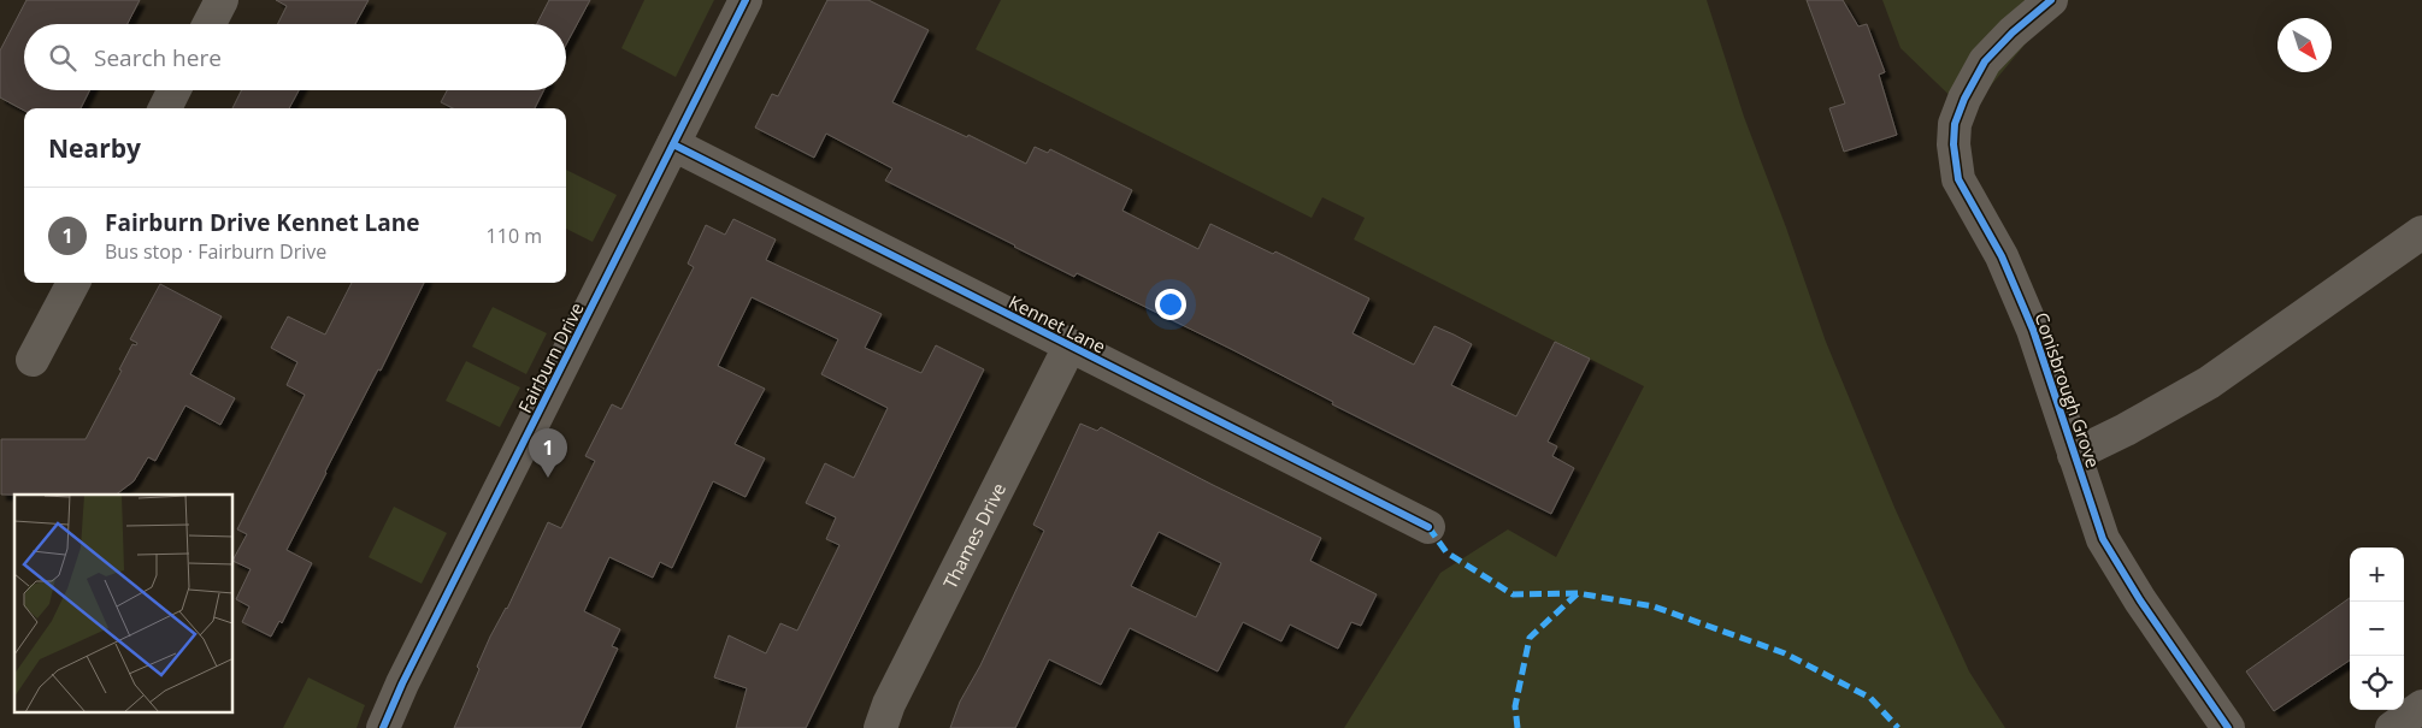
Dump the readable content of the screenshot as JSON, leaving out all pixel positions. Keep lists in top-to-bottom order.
{
  "streets": {
    "street": [
      "Kennet Lane",
      "Fairburn Drive",
      "Conisbrough Grove",
      "Thames Drive"
    ]
  },
  "crossings": [
    ["Kennet Lane", "Fairburn Drive"],
    ["Kennet Lane", "Thames Drive"]
  ],
  "north": "bottom right",
  "page": {
    "search": "Search here",
    "heading": "Nearby",
    "list": [
      {
        "mark": "1",
        "name": "Fairburn Drive Kennet Lane",
        "note": "Bus stop · Fairburn Drive",
        "value": "110 m"
      }
    ],
    "pins": "1",
    "map_buttons": ["+", "−"]
  }
}
